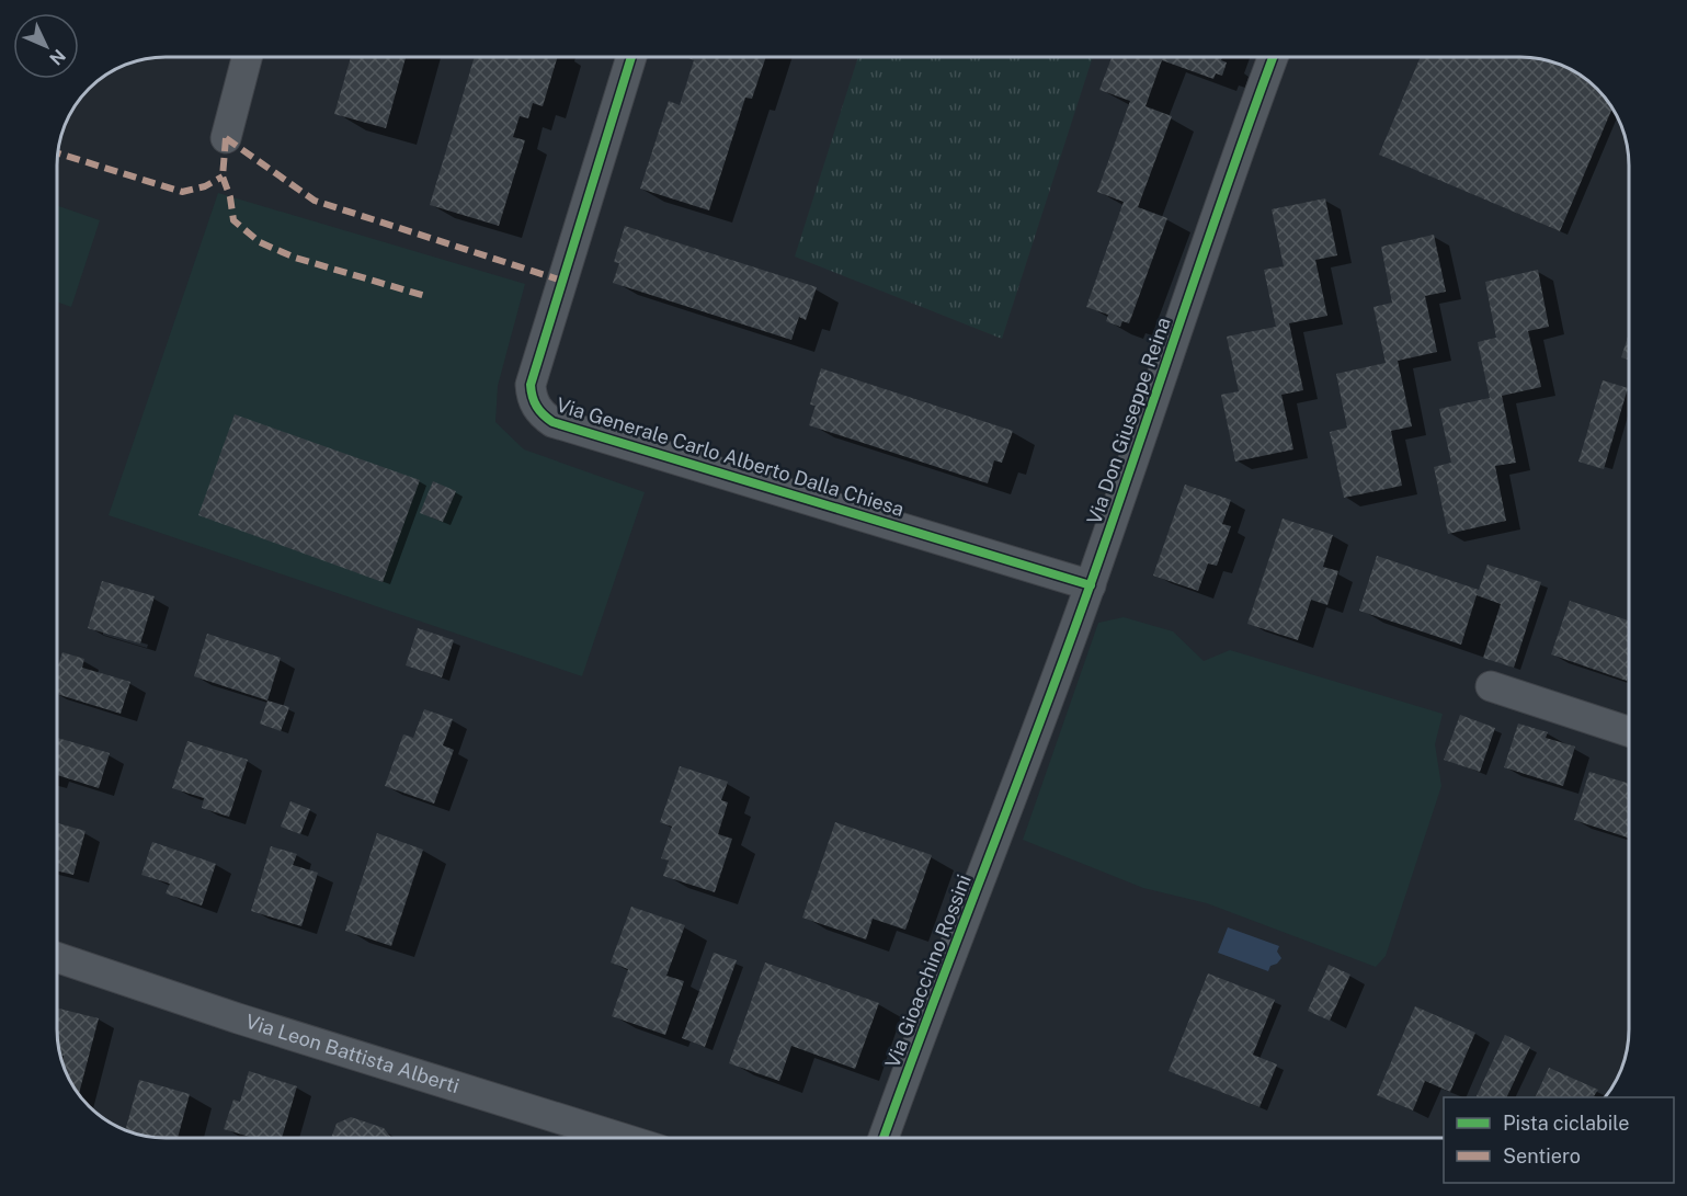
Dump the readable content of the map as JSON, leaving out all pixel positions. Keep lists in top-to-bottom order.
{
  "streets": {
    "street": [
      "Via Don Giuseppe Reina",
      "Via Generale Carlo Alberto Dalla Chiesa",
      "Via Gioacchino Rossini",
      "Via Leon Battista Alberti"
    ]
  },
  "crossings": [
    ["Via Don Giuseppe Reina", "Via Generale Carlo Alberto Dalla Chiesa"],
    ["Via Don Giuseppe Reina", "Via Gioacchino Rossini"]
  ],
  "legend": ["Pista ciclabile", "Sentiero"],
  "north": "bottom right"
}
